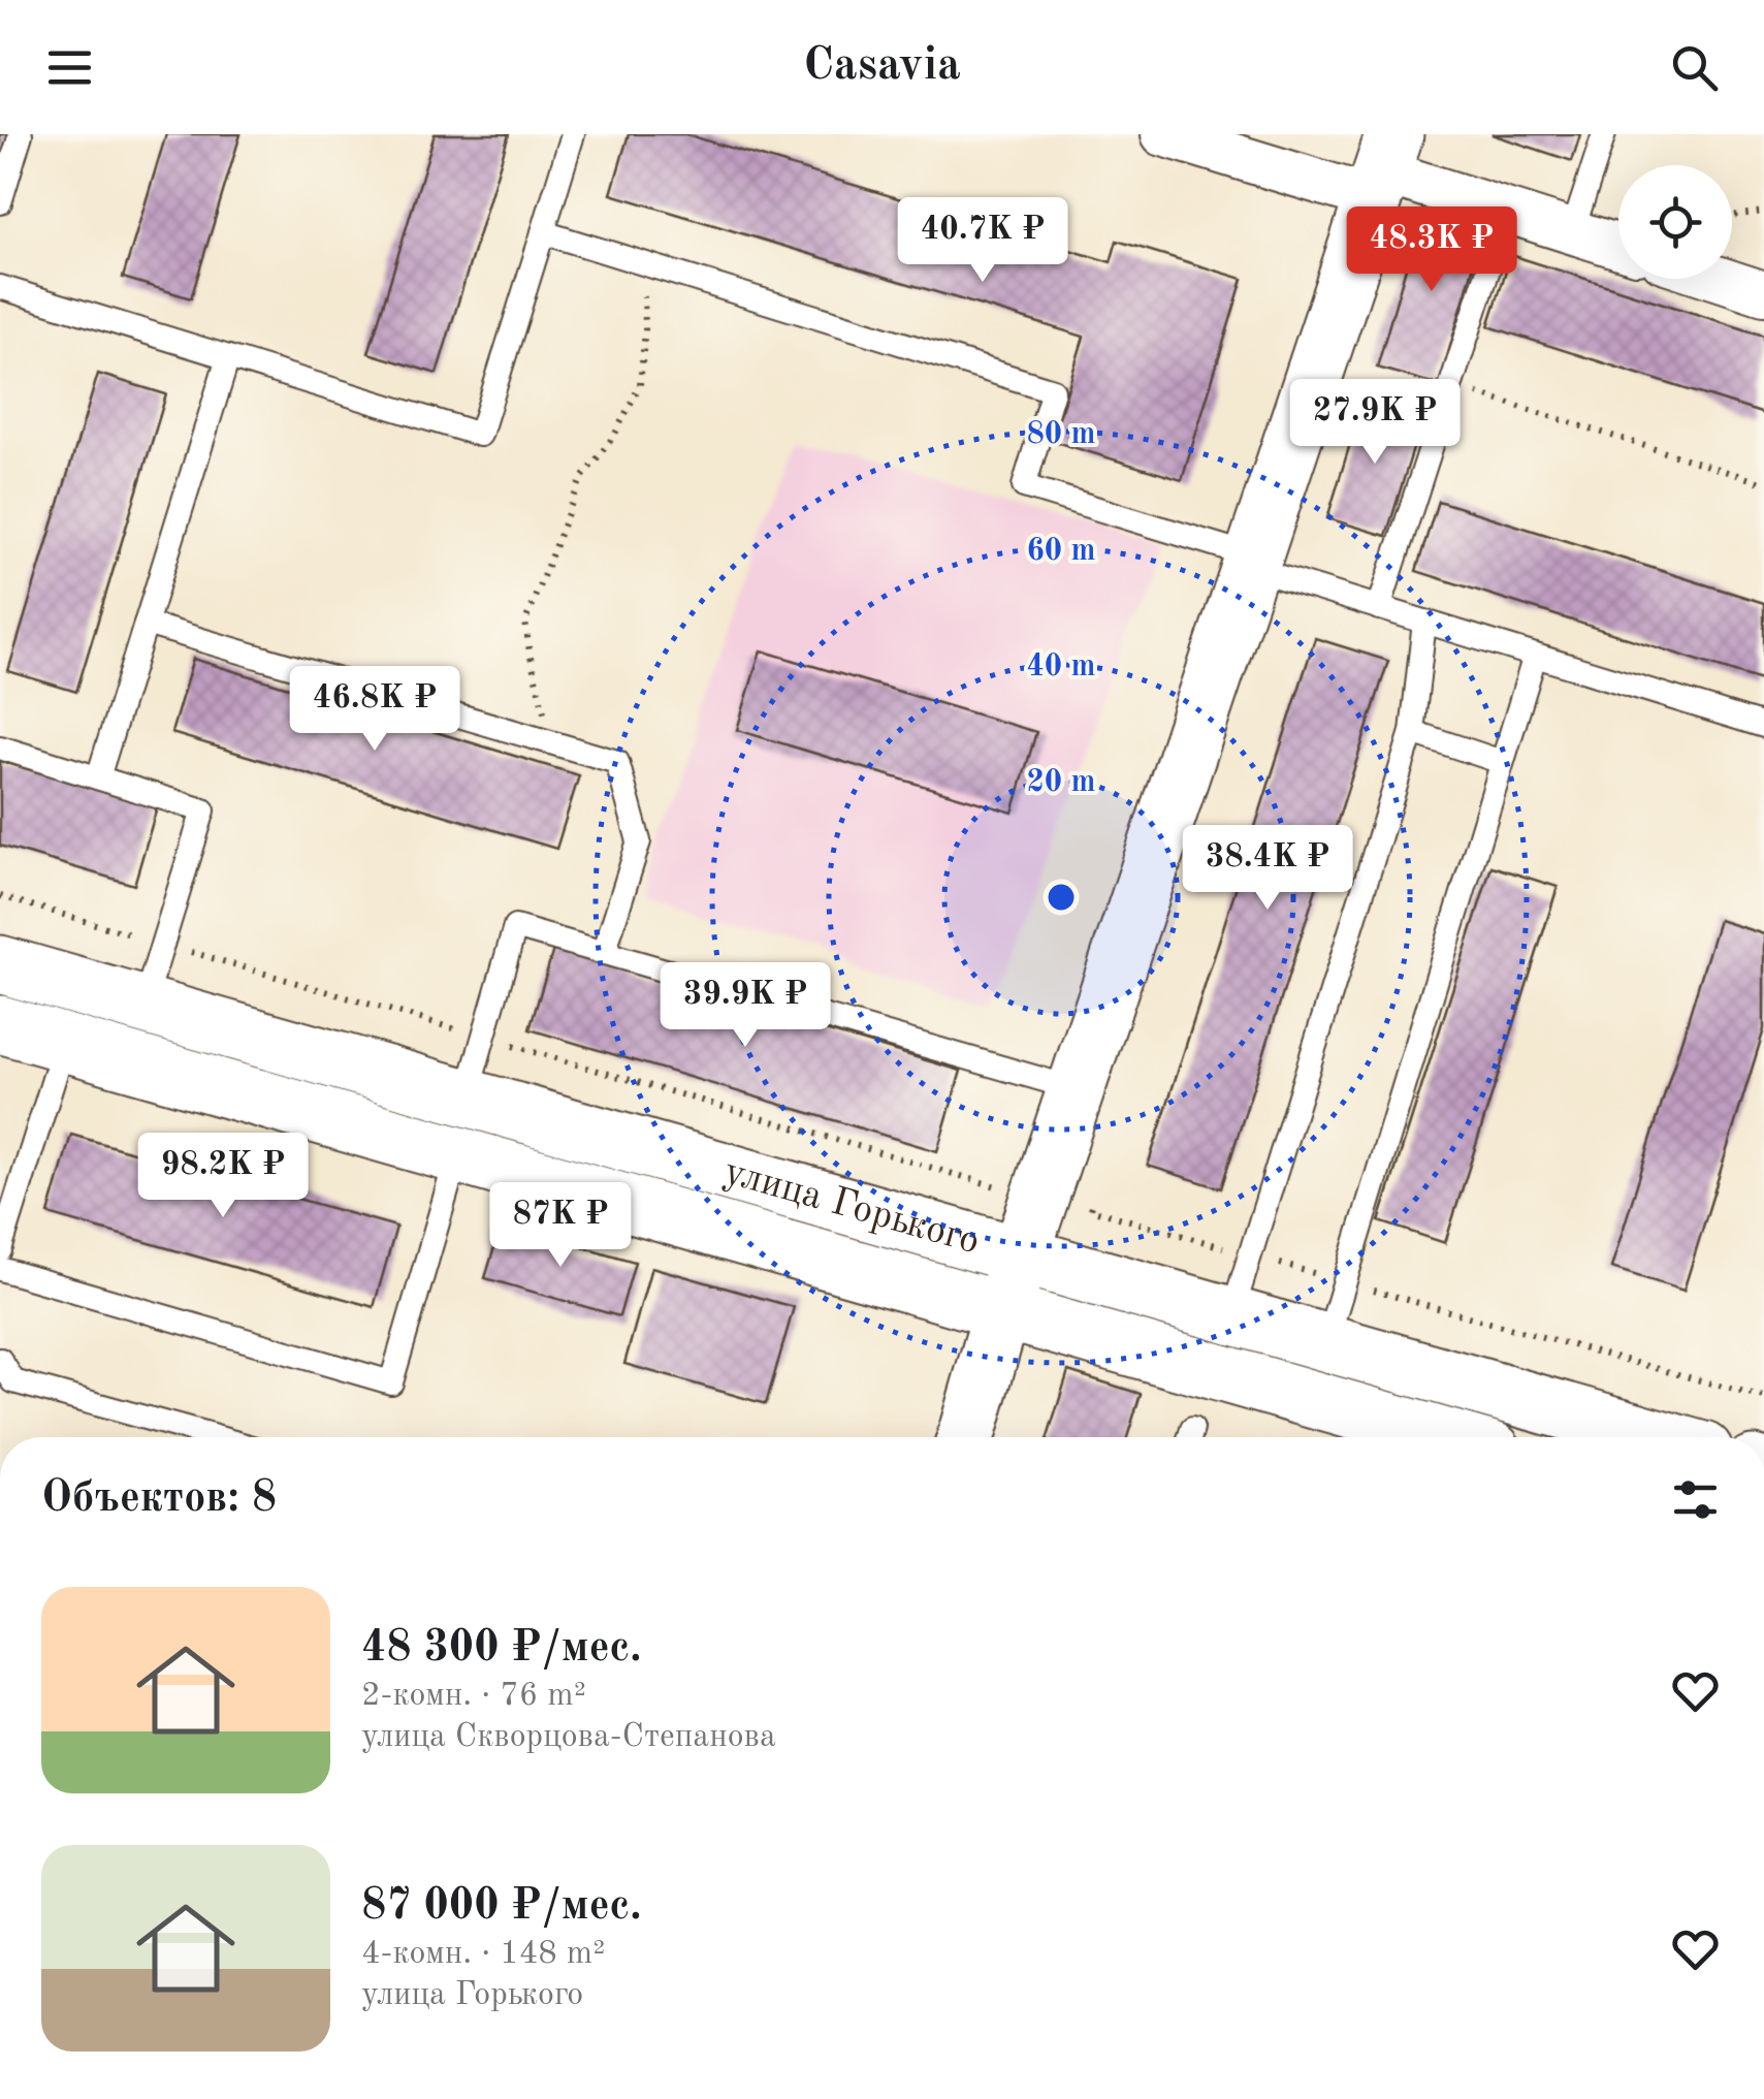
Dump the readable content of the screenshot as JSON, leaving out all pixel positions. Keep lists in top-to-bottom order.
{
  "streets": {
    "main road": ["улица Горького"]
  },
  "page": {
    "header": "Casavia",
    "price": [
      "40.7K ₽",
      "48.3K ₽",
      "27.9K ₽",
      "46.8K ₽",
      "38.4K ₽",
      "39.9K ₽",
      "98.2K ₽",
      "87K ₽"
    ],
    "heading": "Объектов: 8",
    "list": [
      {
        "name": "48 300 ₽/мес.",
        "note": "2-комн. · 76 m² · улица Скворцова-Степанова"
      },
      {
        "name": "87 000 ₽/мес.",
        "note": "4-комн. · 148 m² · улица Горького"
      }
    ]
  },
  "rings": [
    "80 m",
    "60 m",
    "40 m",
    "20 m"
  ]
}
